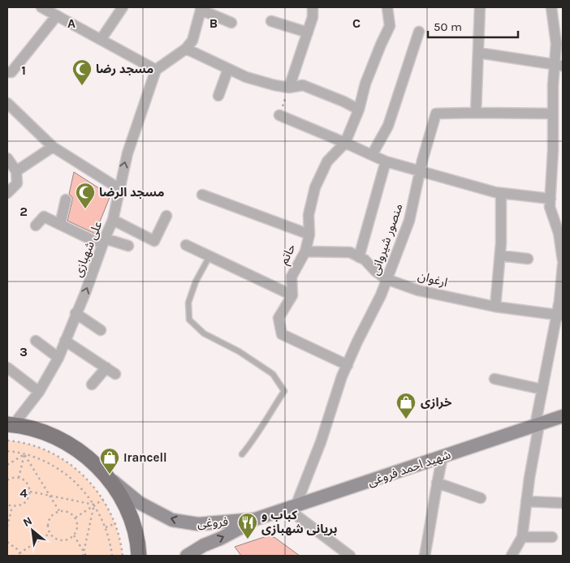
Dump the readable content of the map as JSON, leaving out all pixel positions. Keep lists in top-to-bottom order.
{
  "streets": {
    "main road": ["شهید احمد فروغی", "فروغی"],
    "street": [
      "منصور شیروانی",
      "علی شهبازی",
      "حاتم",
      "ارغوان"
    ]
  },
  "crossings": [
    ["منصور شیروانی", "ارغوان"],
    ["منصور شیروانی", "شهید احمد فروغی"],
    ["حاتم", "ارغوان"],
    ["شهید احمد فروغی", "فروغی"]
  ],
  "one_way": ["علی شهبازی"],
  "places": {
    "mosque": ["مسجد رضا", "مسجد الرضا"],
    "shop": ["خرازی", "Irancell"],
    "restaurant": ["کباب و بریانی شهبازی"]
  },
  "scale_bar": "50 m",
  "north": "top left",
  "grid": {
    "columns": ["A", "B", "C"],
    "rows": [
      "1",
      "2",
      "3",
      "4"
    ]
  }
}
